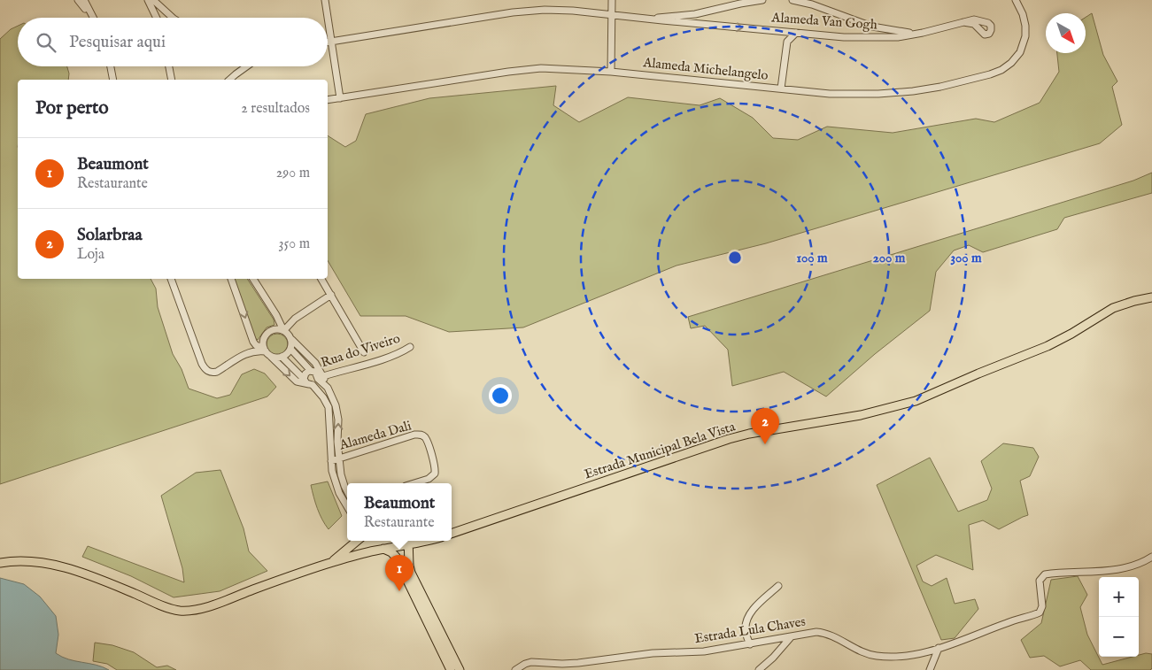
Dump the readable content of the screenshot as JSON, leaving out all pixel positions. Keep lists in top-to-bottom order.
{
  "streets": {
    "main road": ["Estrada Municipal Bela Vista"],
    "street": [
      "Alameda Van Gogh",
      "Alameda Michelangelo",
      "Rua do Viveiro",
      "Alameda Dali",
      "Estrada Lula Chaves"
    ]
  },
  "north": "bottom right",
  "page": {
    "search": "Pesquisar aqui",
    "heading": ["Por perto", "2 resultados"],
    "list": [
      {
        "mark": "1",
        "name": "Beaumont",
        "note": "Restaurante",
        "value": "290 m"
      },
      {
        "mark": "2",
        "name": "Solarbraa",
        "note": "Loja",
        "value": "350 m"
      }
    ],
    "pins": ["2", "1"],
    "popup": ["Beaumont", "Restaurante"],
    "map_buttons": ["+", "−"]
  },
  "rings": ["100 m", "200 m", "300 m"]
}
